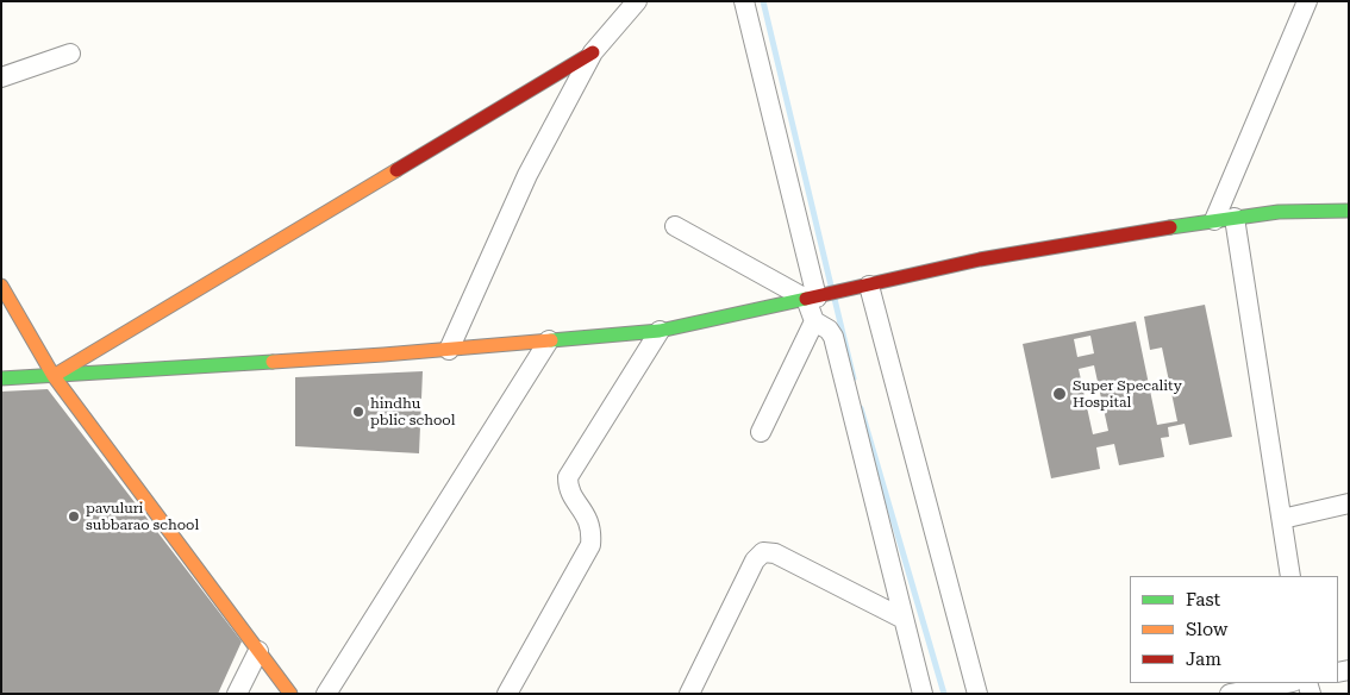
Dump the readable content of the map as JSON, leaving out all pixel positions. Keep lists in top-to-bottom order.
{
  "places": ["Super Specality Hospital", "hindhu pblic school", "pavuluri subbarao school"],
  "legend": ["Fast", "Slow", "Jam"]
}
